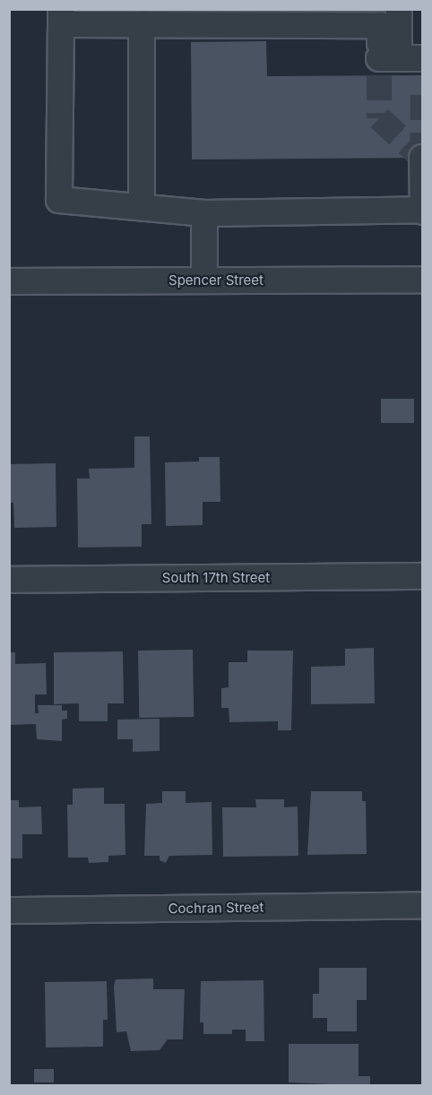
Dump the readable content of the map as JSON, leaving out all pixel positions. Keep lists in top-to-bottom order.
{
  "streets": {
    "street": ["Spencer Street", "South 17th Street", "Cochran Street"]
  }
}
